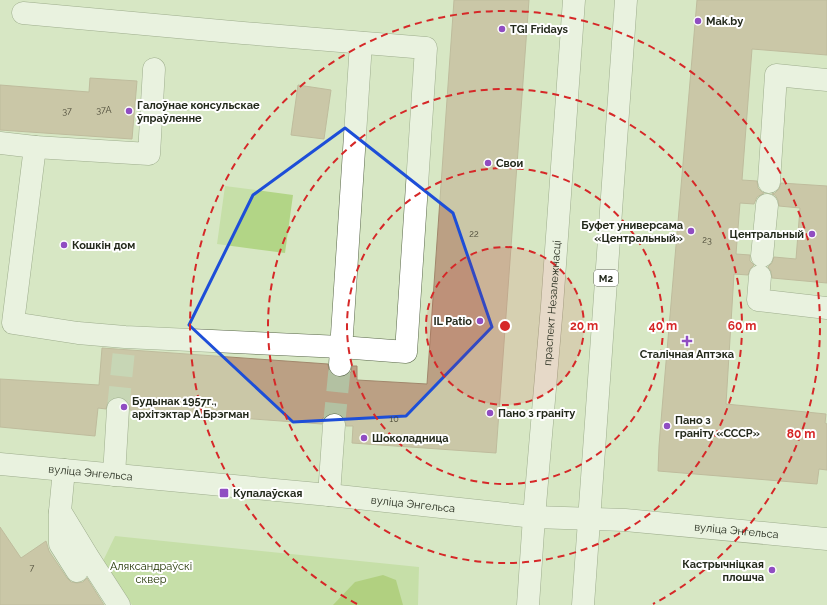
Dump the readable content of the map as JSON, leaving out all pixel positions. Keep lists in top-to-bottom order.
{
  "streets": {
    "main road": ["М2", "праспект Незалежнасці", "вуліца Энгельса"]
  },
  "crossings": [
    ["М2", "вуліца Энгельса"],
    ["праспект Незалежнасці", "вуліца Энгельса"]
  ],
  "parks": ["Аляксандраўскі сквер"],
  "places": {
    "other": [
      "Mak.by",
      "TGI Fridays",
      "Галоўнае консульскае ўпраўленне",
      "Свои",
      "Буфет универсама «Центральный»",
      "Центральный",
      "Кошкін дом",
      "IL Patio",
      "Будынак 1957г., архітэктар А.Брэгман",
      "Пано з граніту",
      "Пано з граніту «СССР»",
      "Шоколадница",
      "Кастрычніцкая плошча"
    ],
    "health": ["Сталічная Аптэка"],
    "transit": ["Купалаўская"]
  },
  "house_numbers": [
    "37А",
    "37",
    "22",
    "23",
    "10",
    "7"
  ],
  "rings": [
    "20 m",
    "40 m",
    "60 m",
    "80 m"
  ]
}
